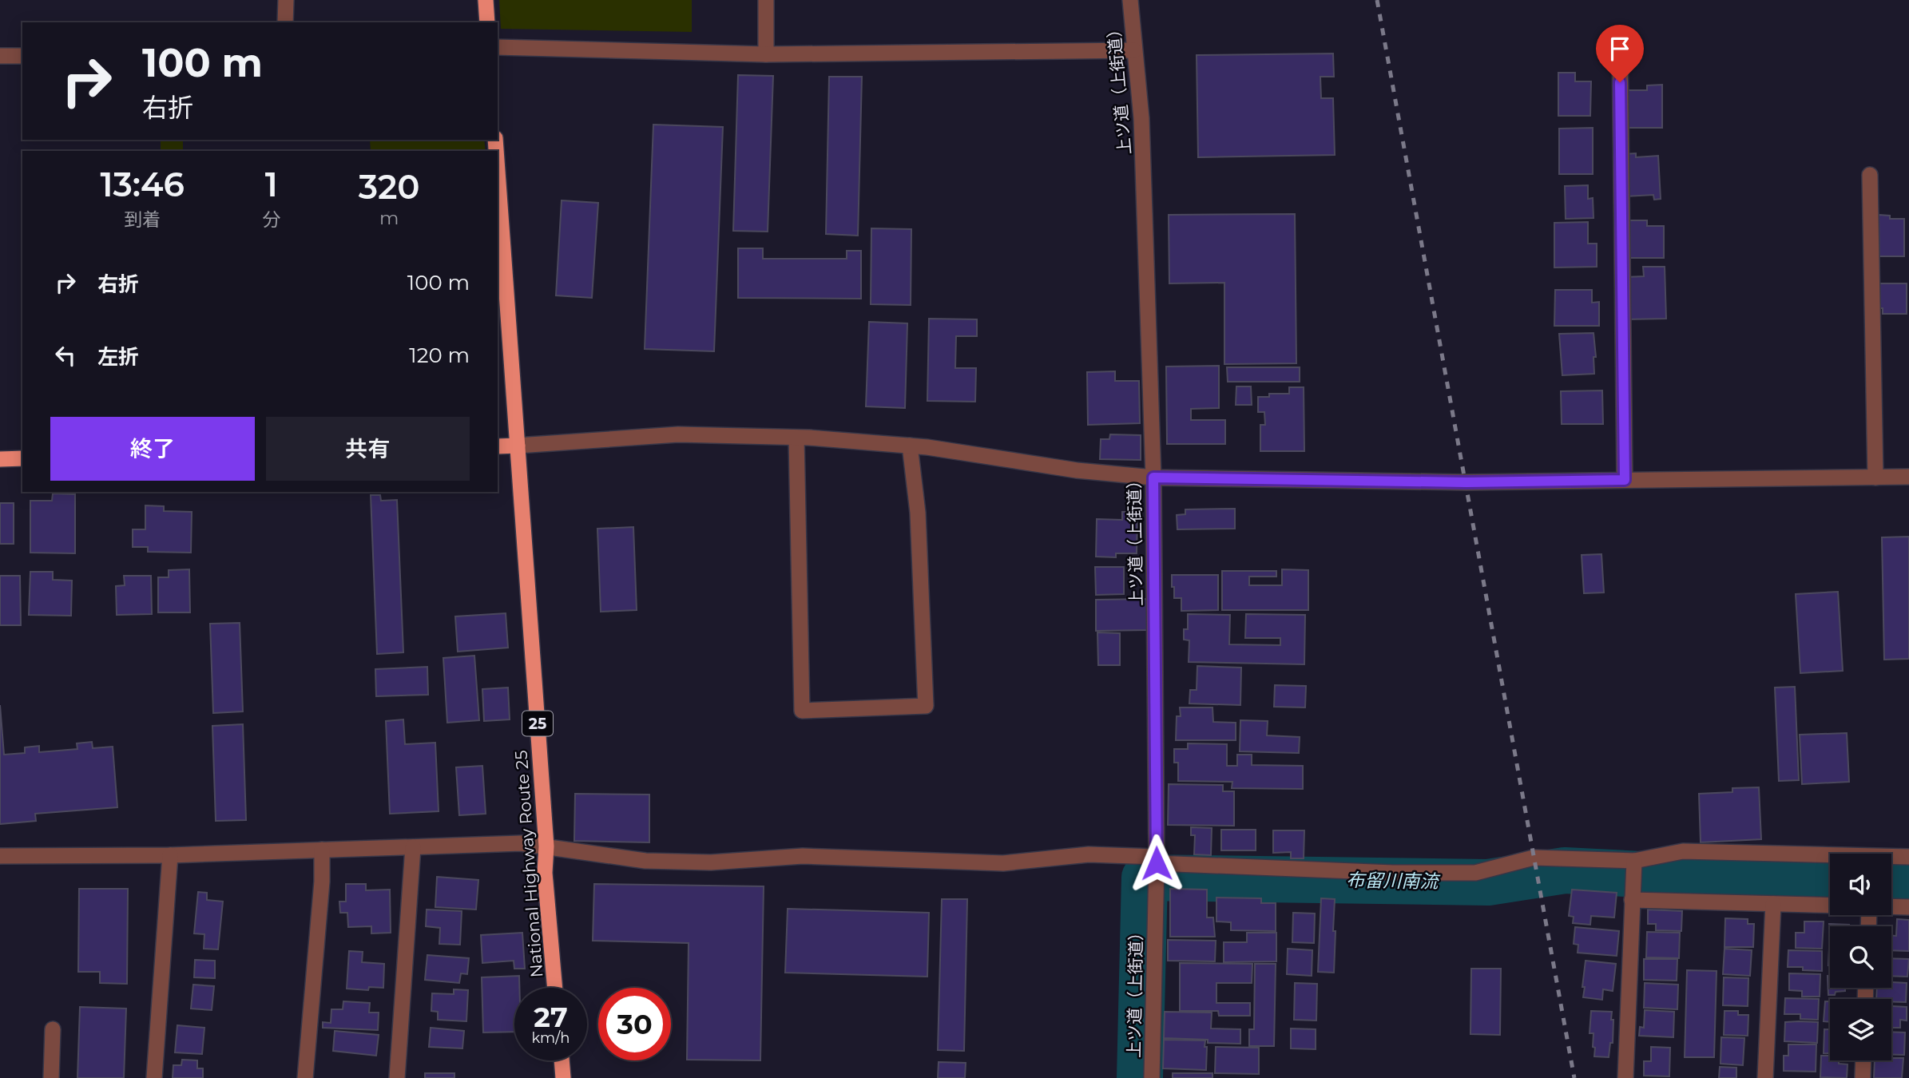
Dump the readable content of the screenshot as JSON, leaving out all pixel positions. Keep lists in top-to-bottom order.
{
  "streets": {
    "highway": ["25", "National Highway Route 25"],
    "street": ["上ツ道（上街道）"]
  },
  "water": ["布留川南流"],
  "page": {
    "turn": ["100 m", "右折"],
    "eta": [
      "13:46",
      "到着",
      "1",
      "分",
      "320",
      "m"
    ],
    "list": [
      {
        "name": "右折",
        "value": "100 m"
      },
      {
        "name": "左折",
        "value": "120 m"
      }
    ],
    "buttons": ["終了", "共有"],
    "speed": "27 km/h",
    "limit": "30"
  }
}
